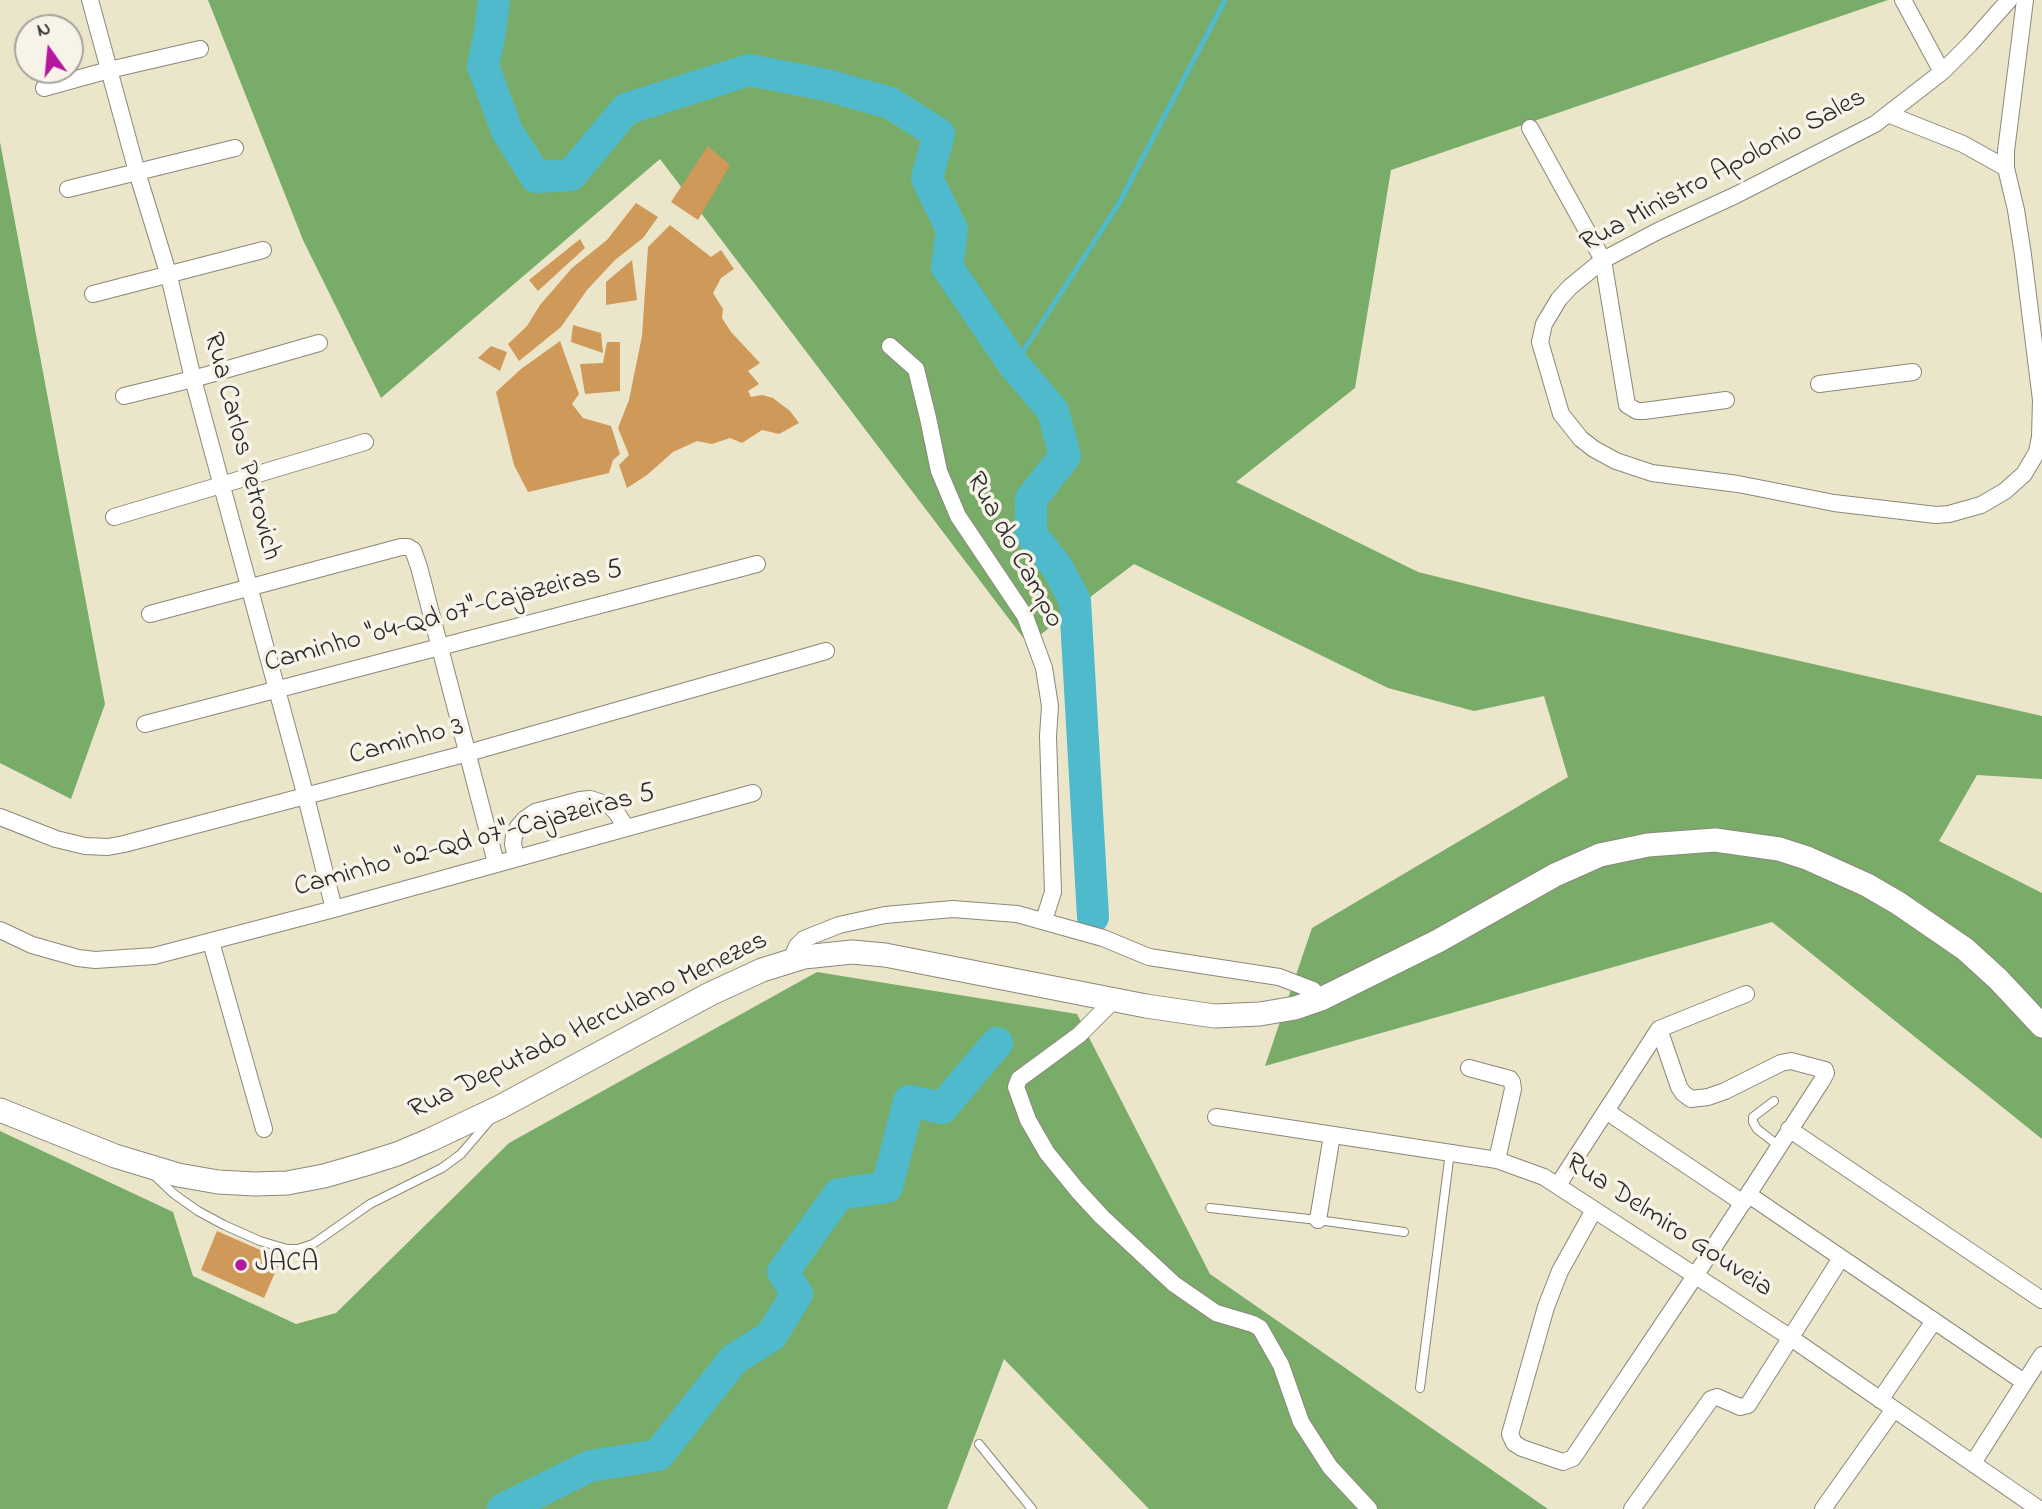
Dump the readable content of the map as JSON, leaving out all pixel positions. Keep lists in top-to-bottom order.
{
  "streets": {
    "main road": ["Rua Deputado Herculano Menezes"],
    "street": [
      "Rua Ministro Apolonio Sales",
      "Rua Carlos Petrovich",
      "Rua do Campo",
      "Caminho \"04-Qd 07\"-Cajazeiras 5",
      "Caminho 3",
      "Caminho \"02-Qd 07\"-Cajazeiras 5",
      "Rua Delmiro Gouveia"
    ]
  },
  "crossings": [
    ["Rua Carlos Petrovich", "Caminho \"04-Qd 07\"-Cajazeiras 5"],
    ["Rua Carlos Petrovich", "Caminho 3"],
    ["Rua Carlos Petrovich", "Caminho \"02-Qd 07\"-Cajazeiras 5"]
  ],
  "places": ["JACA"],
  "north": "top"
}
